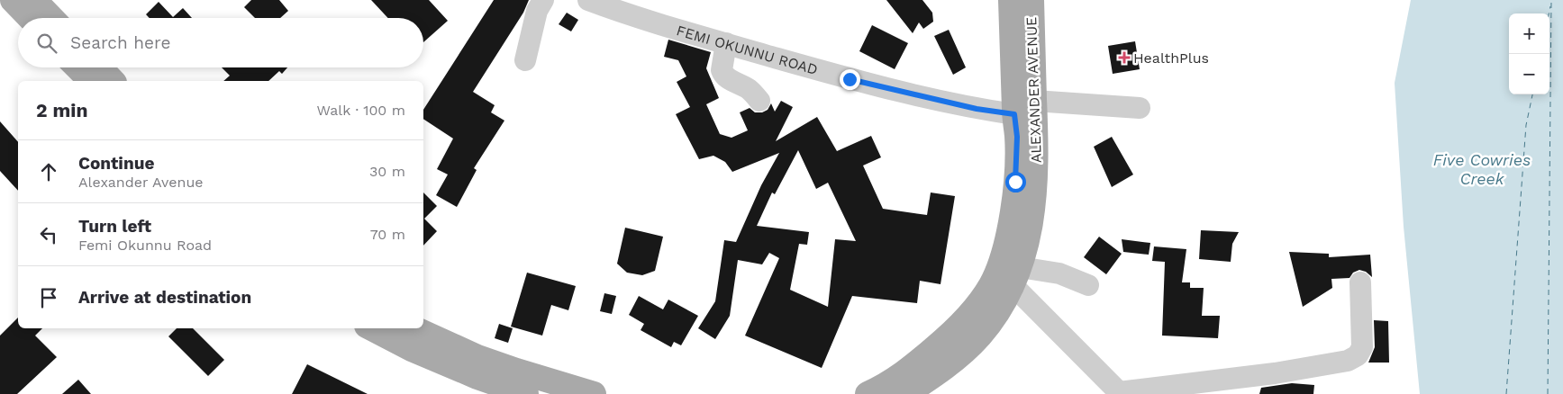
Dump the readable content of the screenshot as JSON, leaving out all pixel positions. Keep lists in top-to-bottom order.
{
  "streets": {
    "main road": ["ALEXANDER AVENUE"],
    "street": ["FEMI OKUNNU ROAD"]
  },
  "crossings": [
    ["FEMI OKUNNU ROAD", "ALEXANDER AVENUE"]
  ],
  "water": ["Five Cowries Creek"],
  "places": {
    "health": ["HealthPlus"]
  },
  "page": {
    "map_buttons": ["+", "−"],
    "search": "Search here",
    "heading": ["2 min", "Walk · 100 m"],
    "list": [
      ["Continue", "Alexander Avenue", "30 m"],
      ["Turn left", "Femi Okunnu Road", "70 m"],
      "Arrive at destination"
    ]
  }
}
